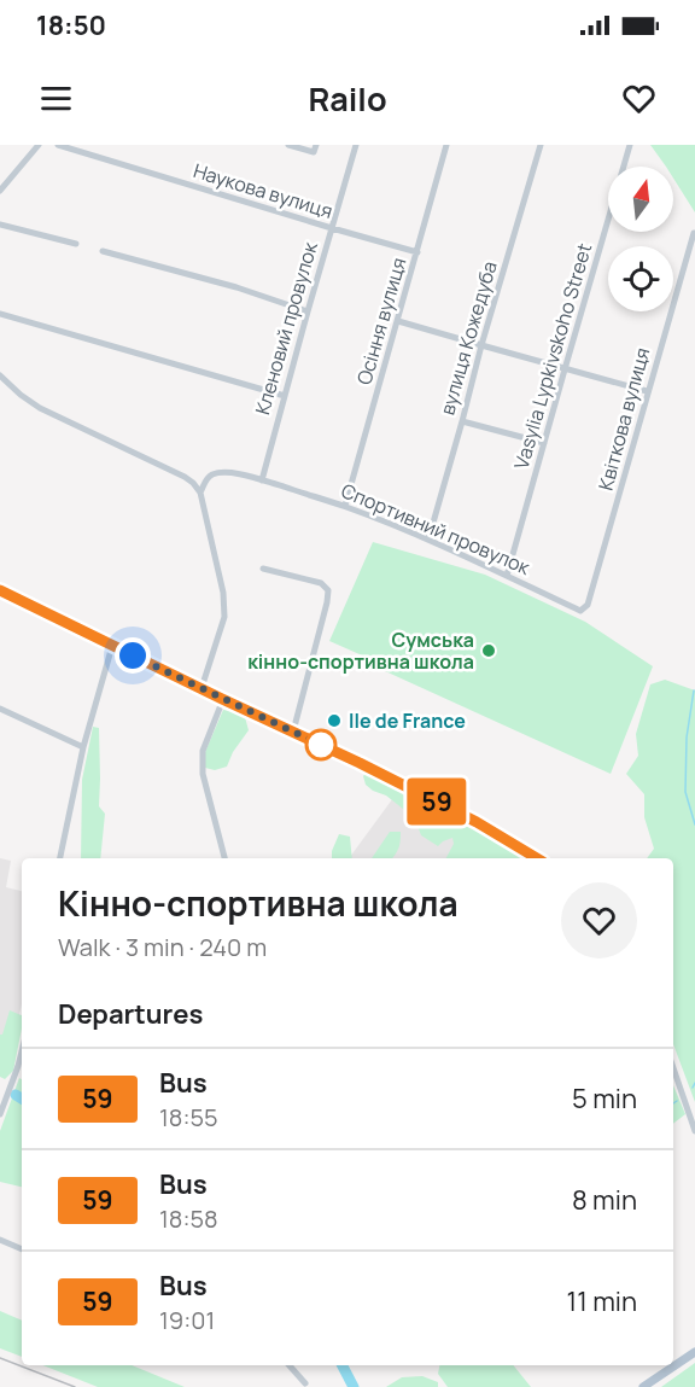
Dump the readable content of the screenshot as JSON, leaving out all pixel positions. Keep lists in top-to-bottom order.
{
  "streets": {
    "street": [
      "Наукова вулиця",
      "Осіння вулиця",
      "Кленовий провулок",
      "вулиця Кожедуба",
      "Vasylia Lypkivskoho Street",
      "Квіткова вулиця",
      "Спортивний провулок"
    ]
  },
  "crossings": [
    ["Наукова вулиця", "Осіння вулиця"],
    ["Наукова вулиця", "Кленовий провулок"],
    ["Осіння вулиця", "Спортивний провулок"],
    ["Кленовий провулок", "Спортивний провулок"],
    ["вулиця Кожедуба", "Спортивний провулок"],
    ["Vasylia Lypkivskoho Street", "Спортивний провулок"],
    ["Квіткова вулиця", "Спортивний провулок"]
  ],
  "places": ["Сумська кінно-спортивна школа", "Ile de France"],
  "lines": ["bus line 59"],
  "north": "top",
  "page": {
    "status": "18:50",
    "header": "Railo",
    "on_map": "59",
    "heading": [
      ["Кінно-спортивна школа", "Walk · 3 min · 240 m"],
      "Departures"
    ],
    "list": [
      {
        "mark": "59",
        "name": "Bus",
        "note": "18:55",
        "value": "5 min"
      },
      {
        "mark": "59",
        "name": "Bus",
        "note": "18:58",
        "value": "8 min"
      },
      {
        "mark": "59",
        "name": "Bus",
        "note": "19:01",
        "value": "11 min"
      }
    ]
  }
}
